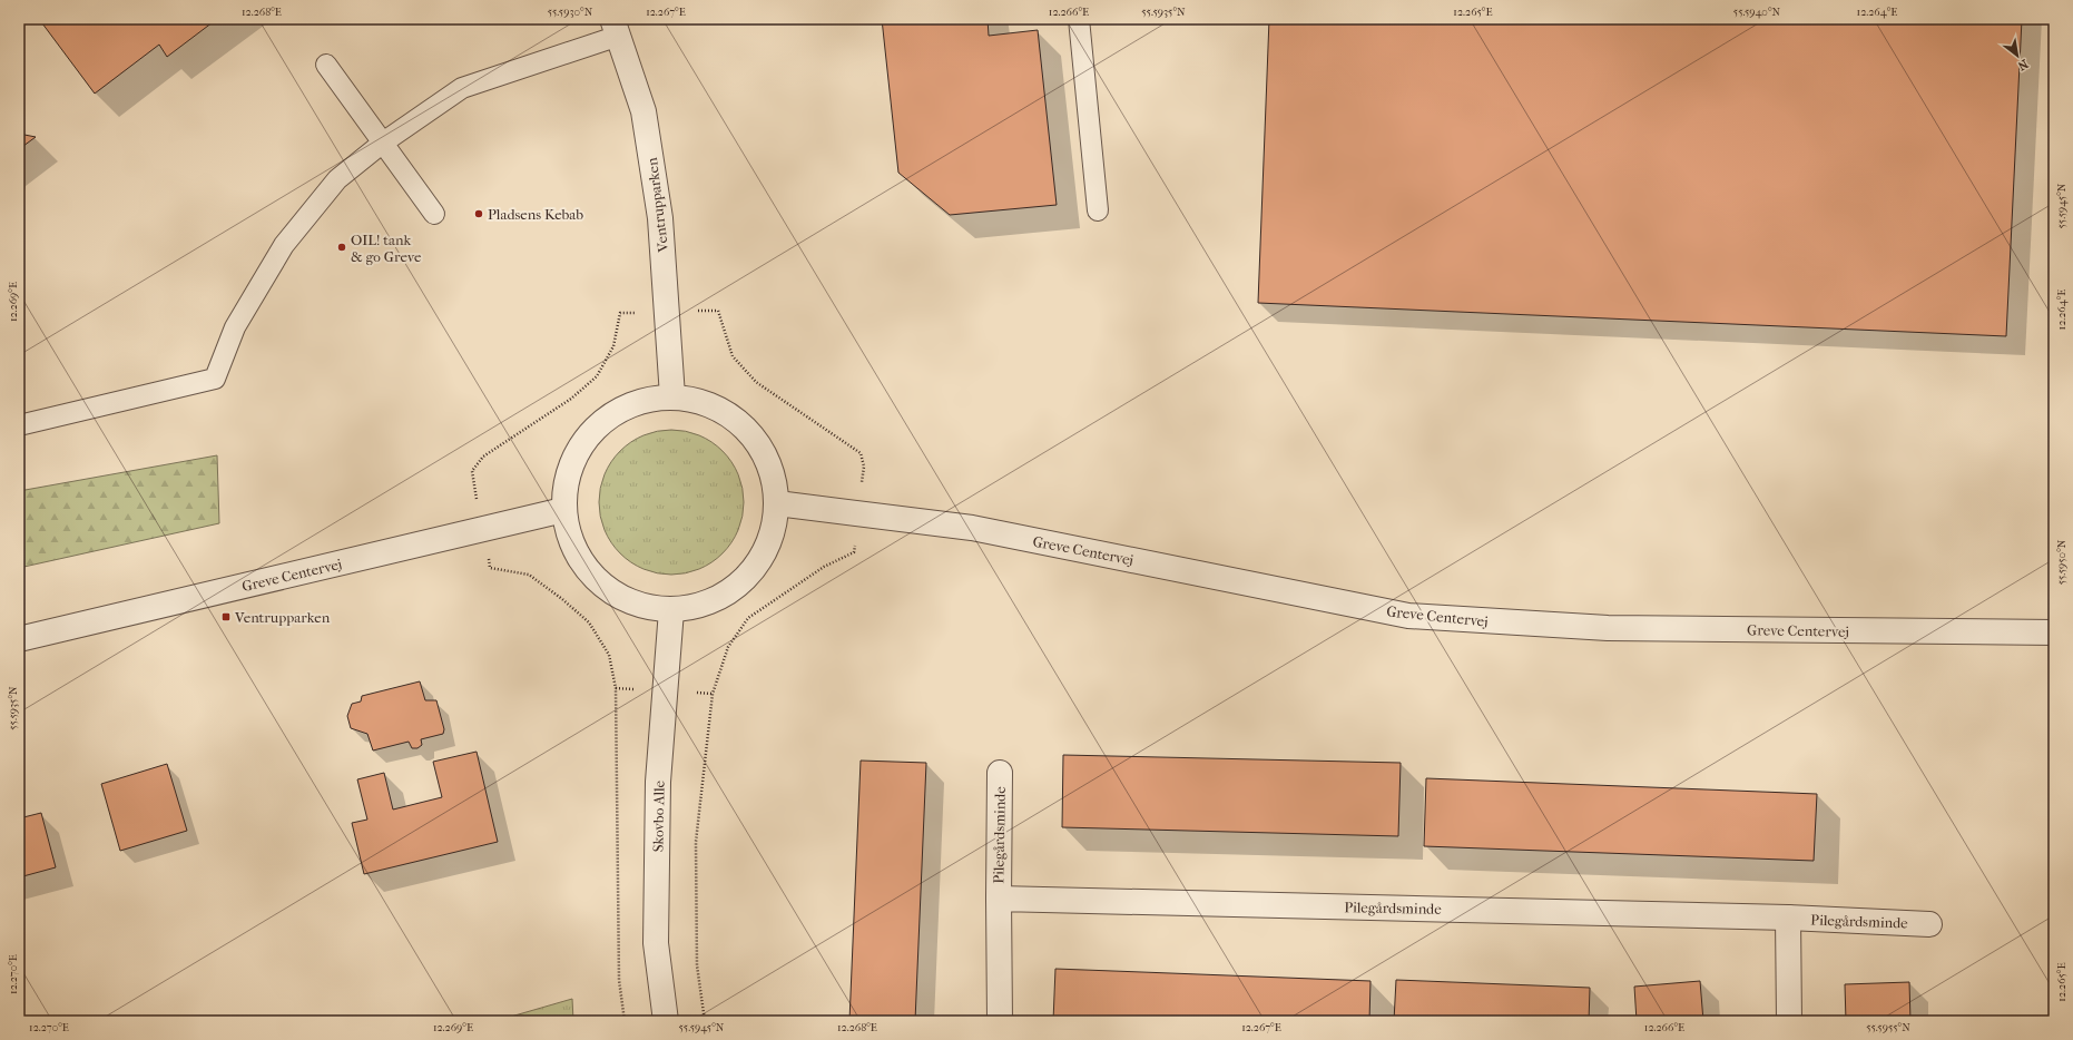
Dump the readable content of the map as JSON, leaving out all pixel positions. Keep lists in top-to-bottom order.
{
  "streets": {
    "street": [
      "Ventrupparken",
      "Greve Centervej",
      "Skovbo Alle",
      "Pilegårdsminde"
    ]
  },
  "places": {
    "other": ["Pladsens Kebab", "OIL! tank & go Greve"],
    "transit": ["Ventrupparken"]
  },
  "north": "bottom right",
  "coordinates": [
    "12.268°E",
    "55.5930°N",
    "12.267°E",
    "12.266°E",
    "55.5935°N",
    "12.265°E",
    "55.5940°N",
    "12.264°E",
    "55.5945°N",
    "12.269°E",
    "55.5950°N",
    "12.270°E",
    "55.5955°N"
  ]
}
